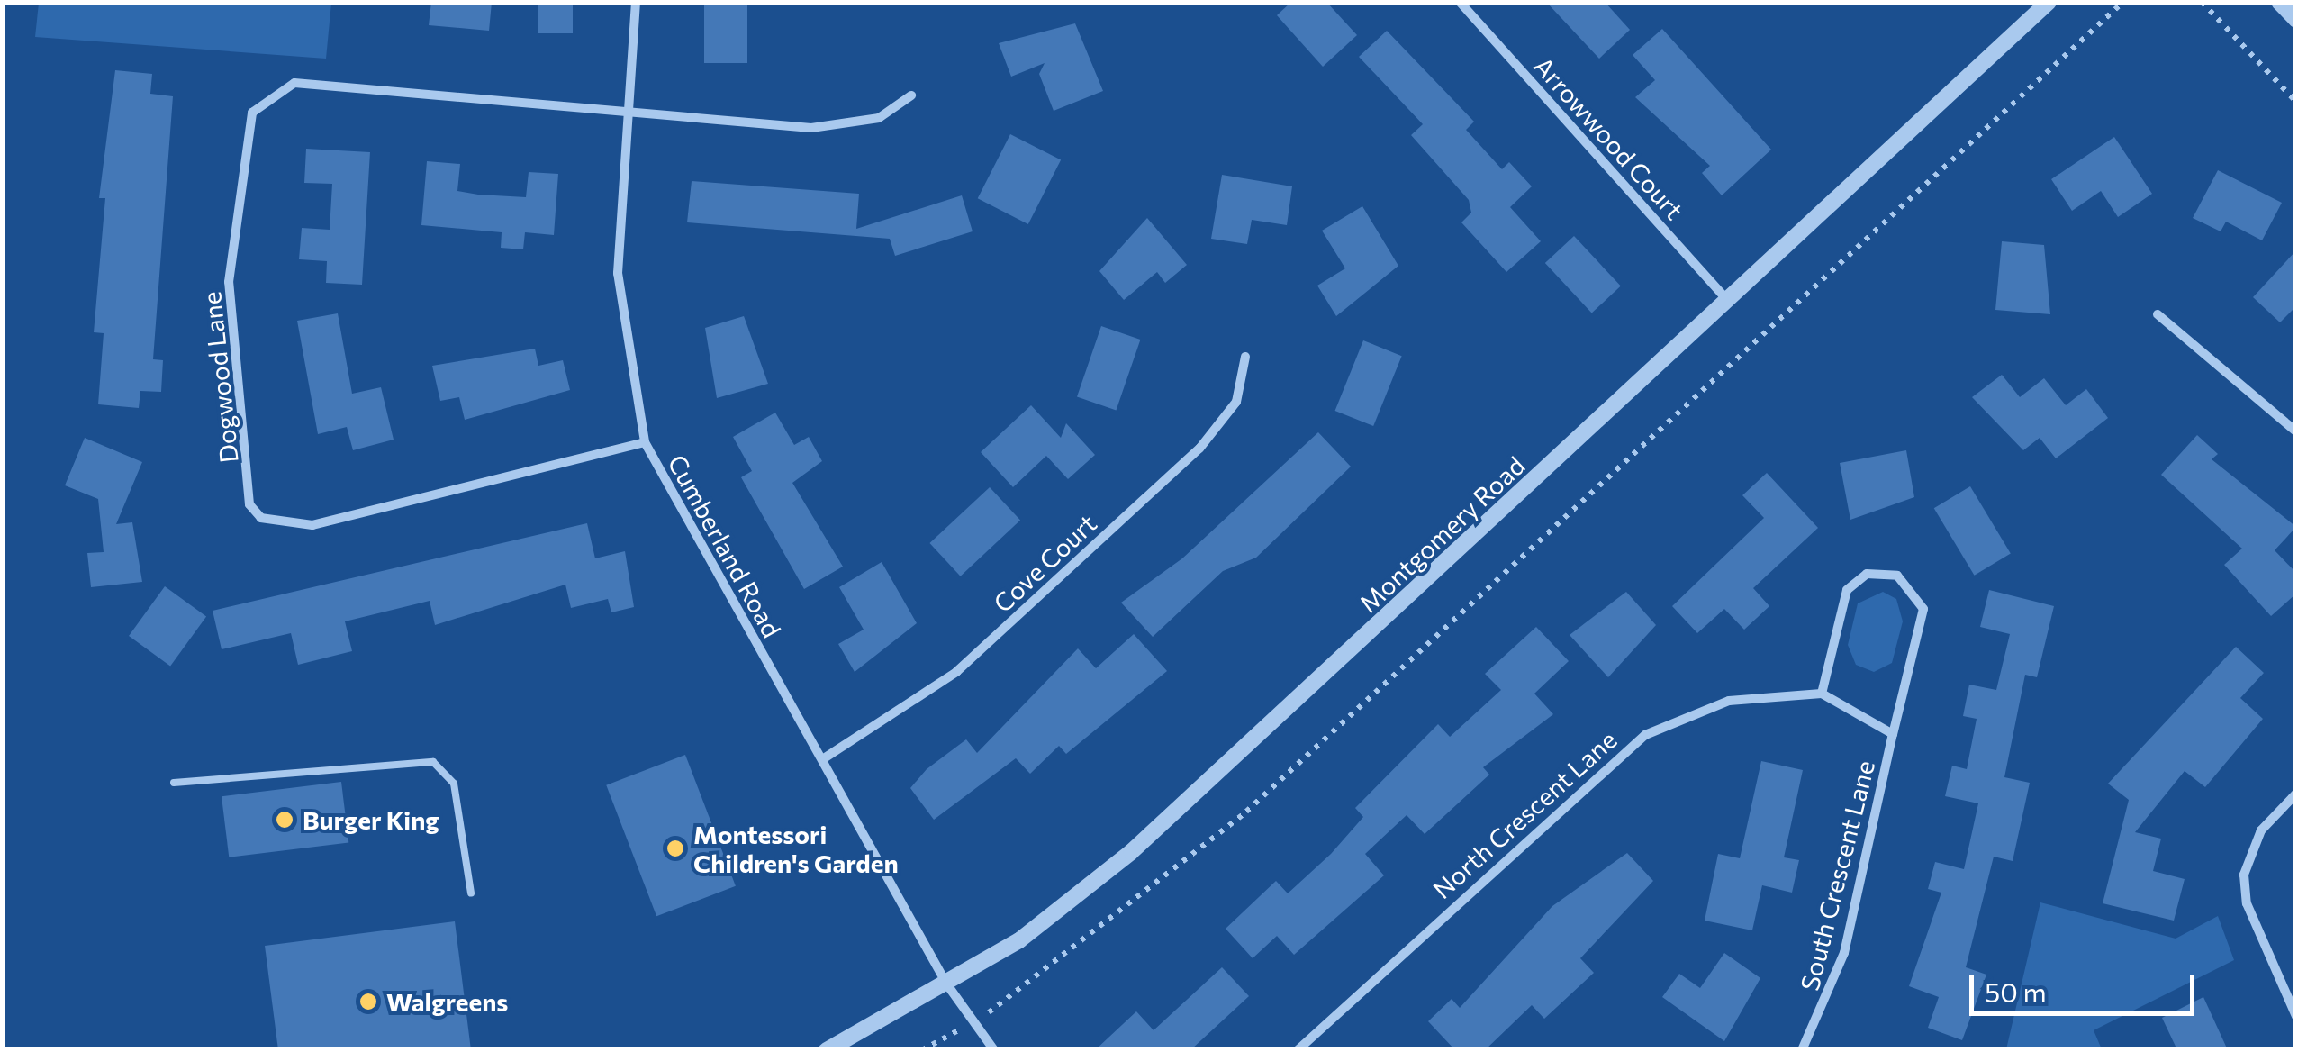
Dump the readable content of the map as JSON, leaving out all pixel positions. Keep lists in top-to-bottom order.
{
  "streets": {
    "street": [
      "Arrowwood Court",
      "Dogwood Lane",
      "Montgomery Road",
      "Cumberland Road",
      "Cove Court",
      "North Crescent Lane",
      "South Crescent Lane"
    ]
  },
  "crossings": [
    ["Arrowwood Court", "Montgomery Road"],
    ["Dogwood Lane", "Cumberland Road"],
    ["Montgomery Road", "Cumberland Road"],
    ["Cumberland Road", "Cove Court"],
    ["North Crescent Lane", "South Crescent Lane"]
  ],
  "places": ["Burger King", "Montessori Children's Garden", "Walgreens"],
  "scale_bar": "50 m"
}
